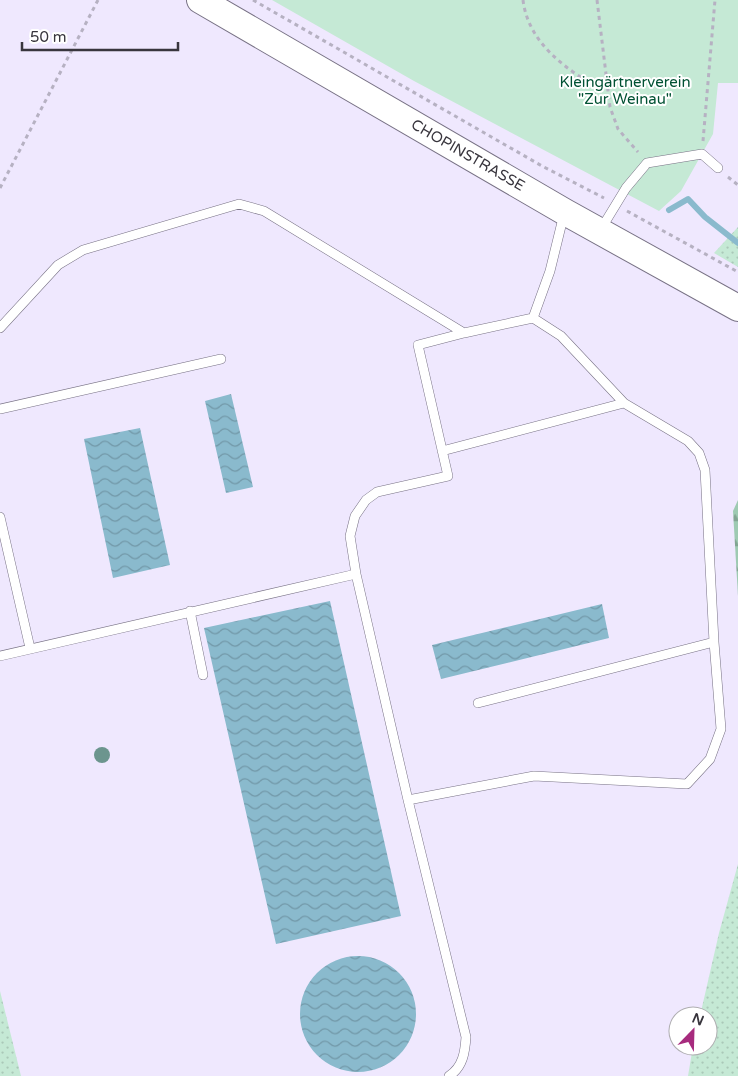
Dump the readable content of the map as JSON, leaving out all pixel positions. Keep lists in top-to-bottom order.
{
  "streets": {
    "main road": ["CHOPINSTRASSE"]
  },
  "parks": ["Kleingärtnerverein \"Zur Weinau\""],
  "scale_bar": "50 m",
  "north": "top right"
}
